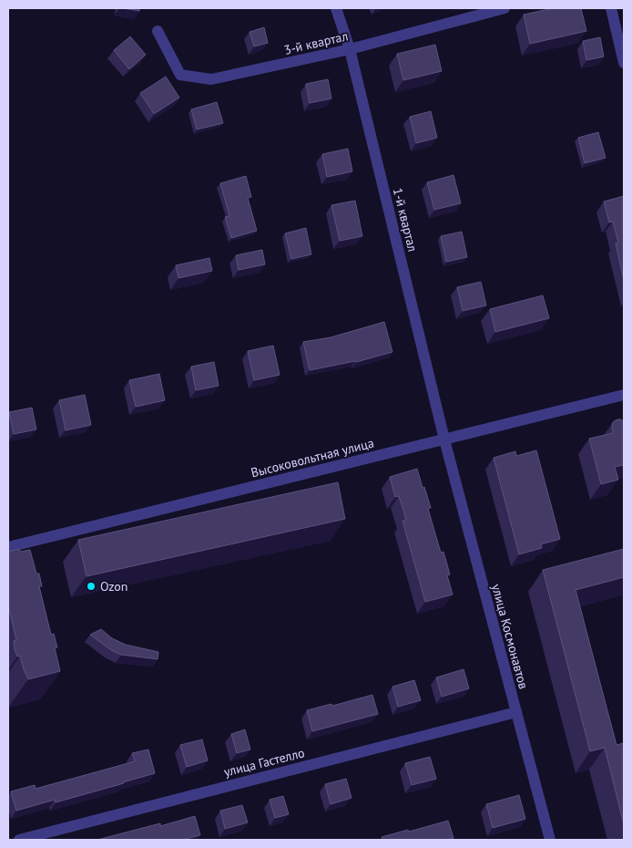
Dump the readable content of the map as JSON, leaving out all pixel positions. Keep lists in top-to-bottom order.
{
  "streets": {
    "street": [
      "3-й квартал",
      "1-й квартал",
      "Высоковольтная улица",
      "улица Космонавтов",
      "улица Гастелло"
    ]
  },
  "crossings": [
    ["3-й квартал", "1-й квартал"],
    ["1-й квартал", "Высоковольтная улица"],
    ["1-й квартал", "улица Космонавтов"],
    ["Высоковольтная улица", "улица Космонавтов"],
    ["улица Космонавтов", "улица Гастелло"]
  ],
  "places": ["Ozon"]
}
